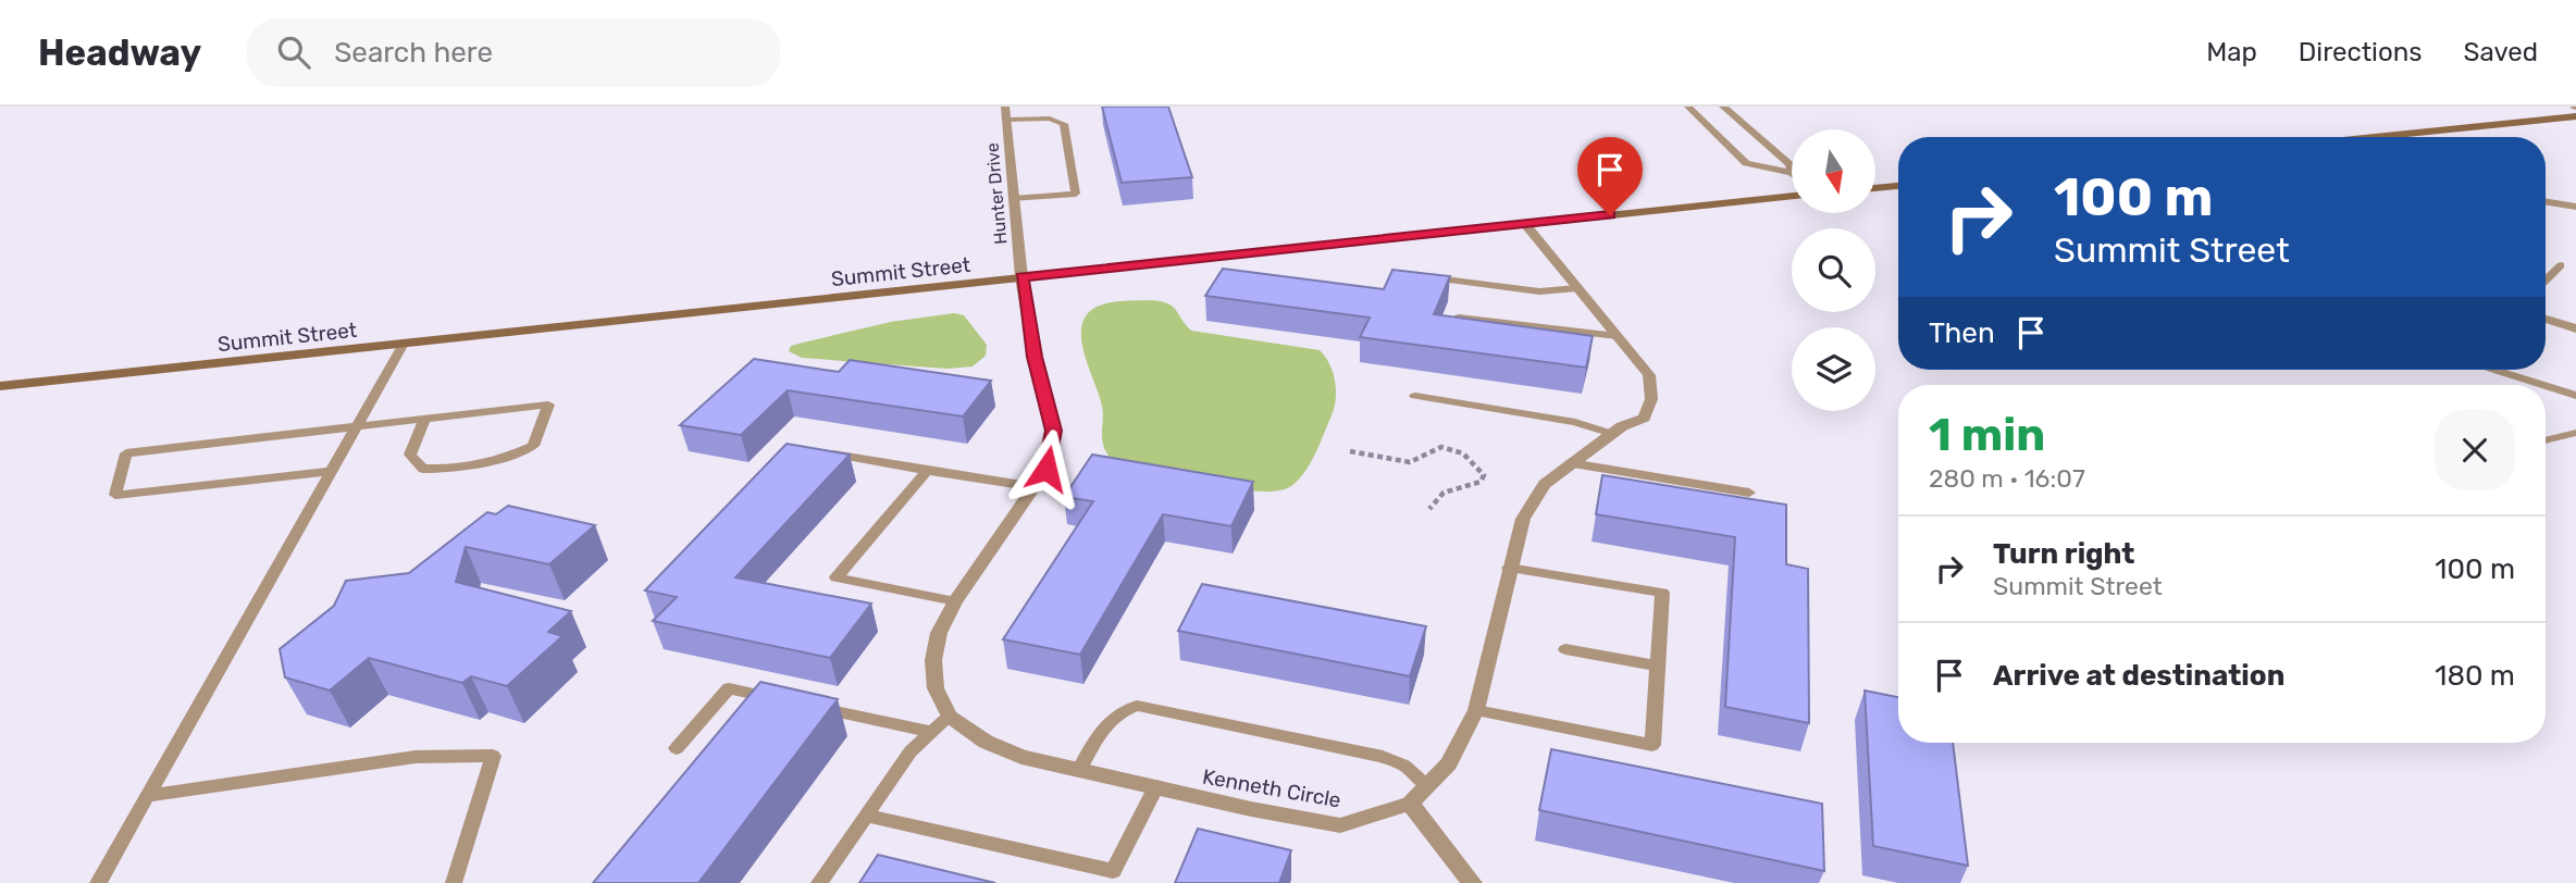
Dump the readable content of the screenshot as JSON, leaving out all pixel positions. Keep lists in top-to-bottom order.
{
  "streets": {
    "main road": ["Summit Street"],
    "street": ["Hunter Drive", "Kenneth Circle"]
  },
  "crossings": [
    ["Hunter Drive", "Summit Street"]
  ],
  "north": "bottom",
  "page": {
    "header": "Headway",
    "search": "Search here",
    "nav": ["Map", "Directions", "Saved"],
    "turn": ["100 m", "Summit Street"],
    "then": "Then",
    "heading": ["1 min", "280 m · 16:07"],
    "list": [
      {
        "name": "Turn right",
        "note": "Summit Street",
        "value": "100 m"
      },
      {
        "name": "Arrive at destination",
        "value": "180 m"
      }
    ]
  }
}
